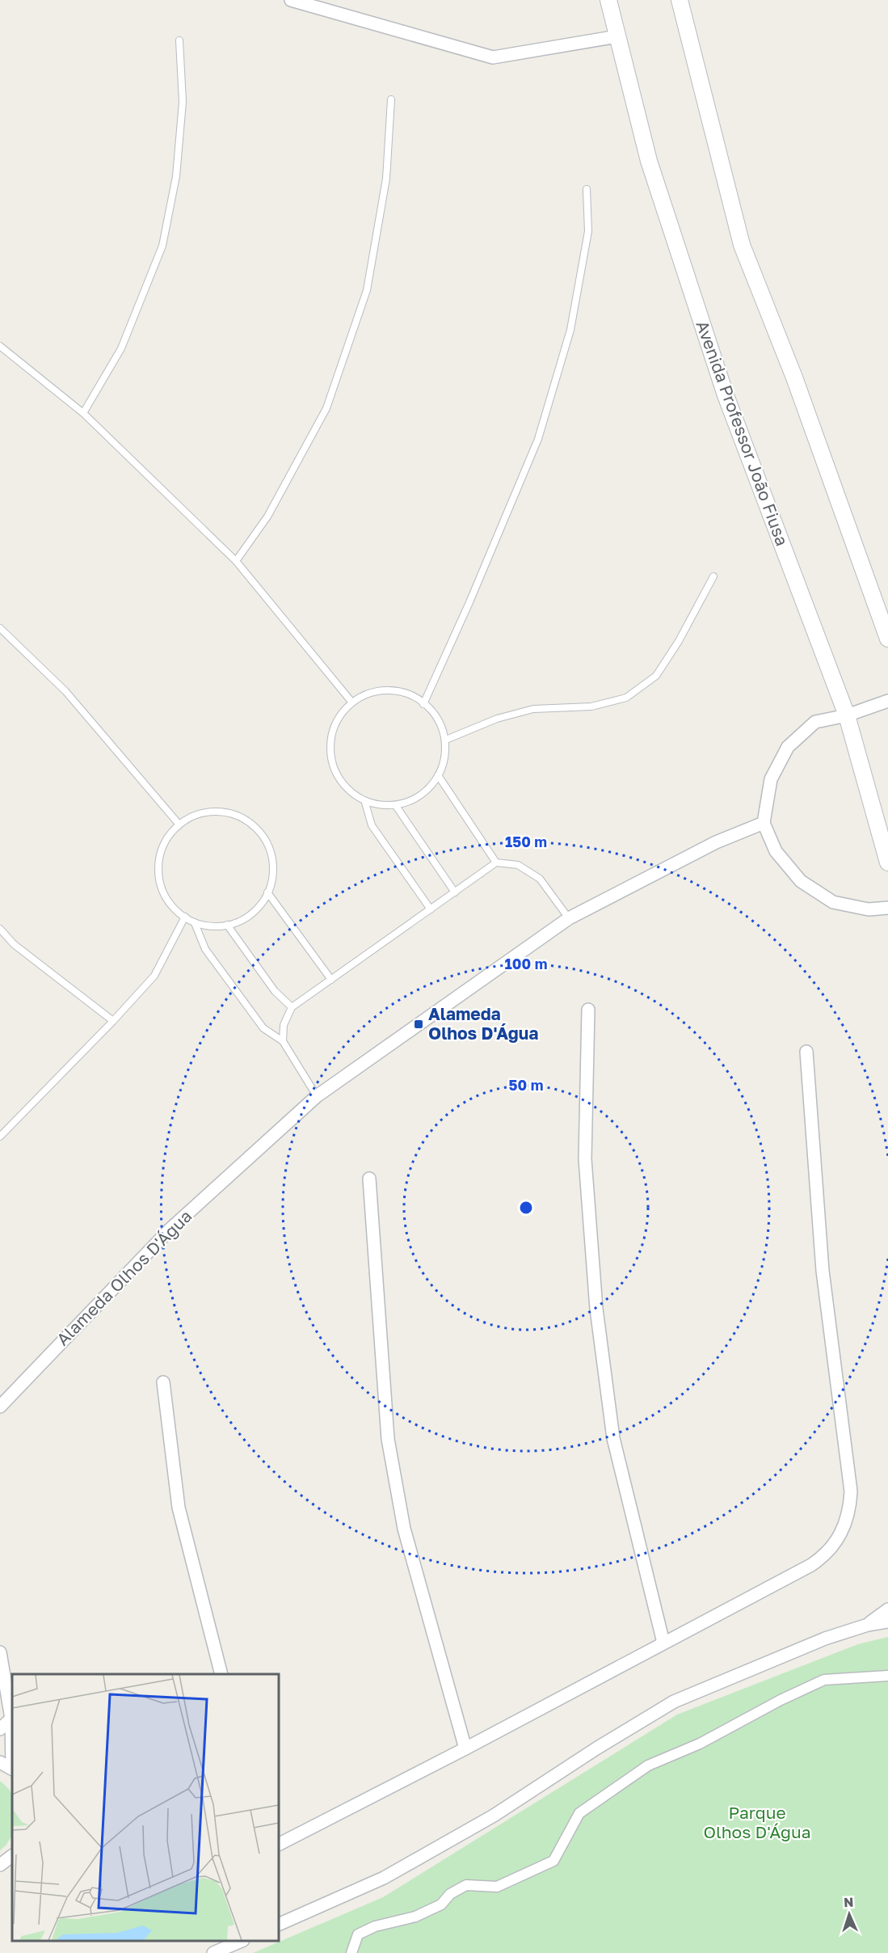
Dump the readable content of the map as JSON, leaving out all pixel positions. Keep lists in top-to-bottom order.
{
  "streets": {
    "street": ["Avenida Professor João Fiusa", "Alameda Olhos D'Água"]
  },
  "parks": ["Parque Olhos D'Água"],
  "places": {
    "transit": ["Alameda Olhos D'Água"]
  },
  "north": "top",
  "rings": ["150 m", "100 m", "50 m"]
}
